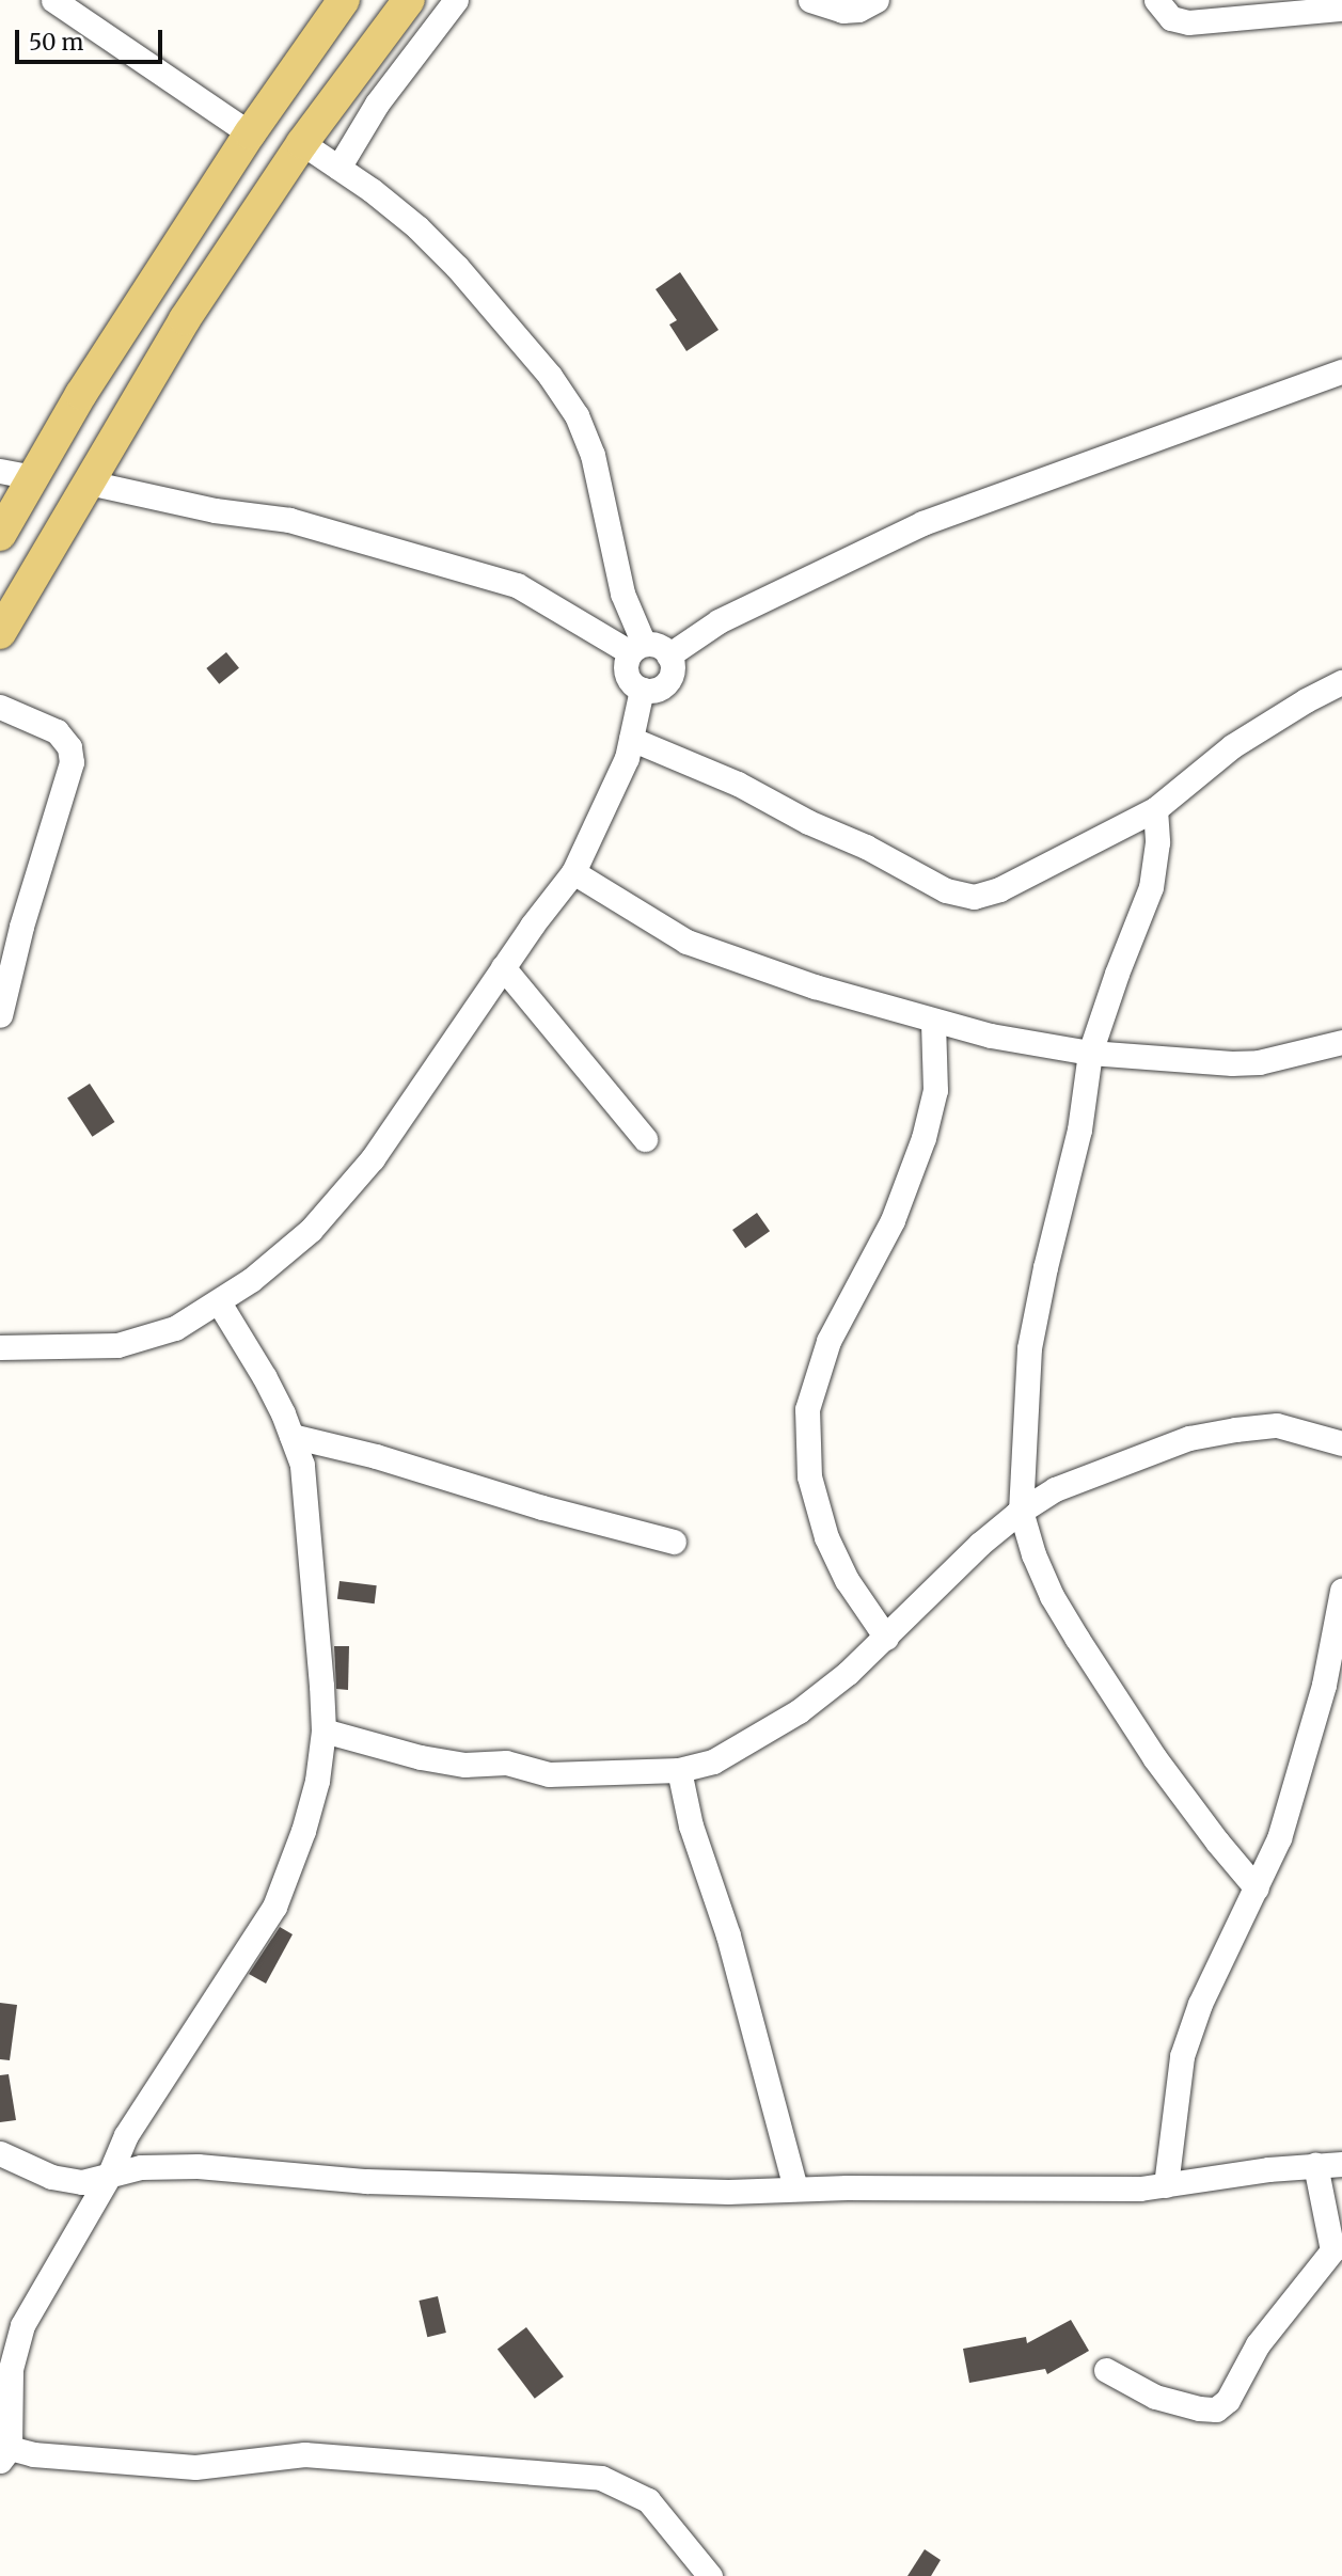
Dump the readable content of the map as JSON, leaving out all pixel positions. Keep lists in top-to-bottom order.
{
  "scale_bar": "50 m"
}
